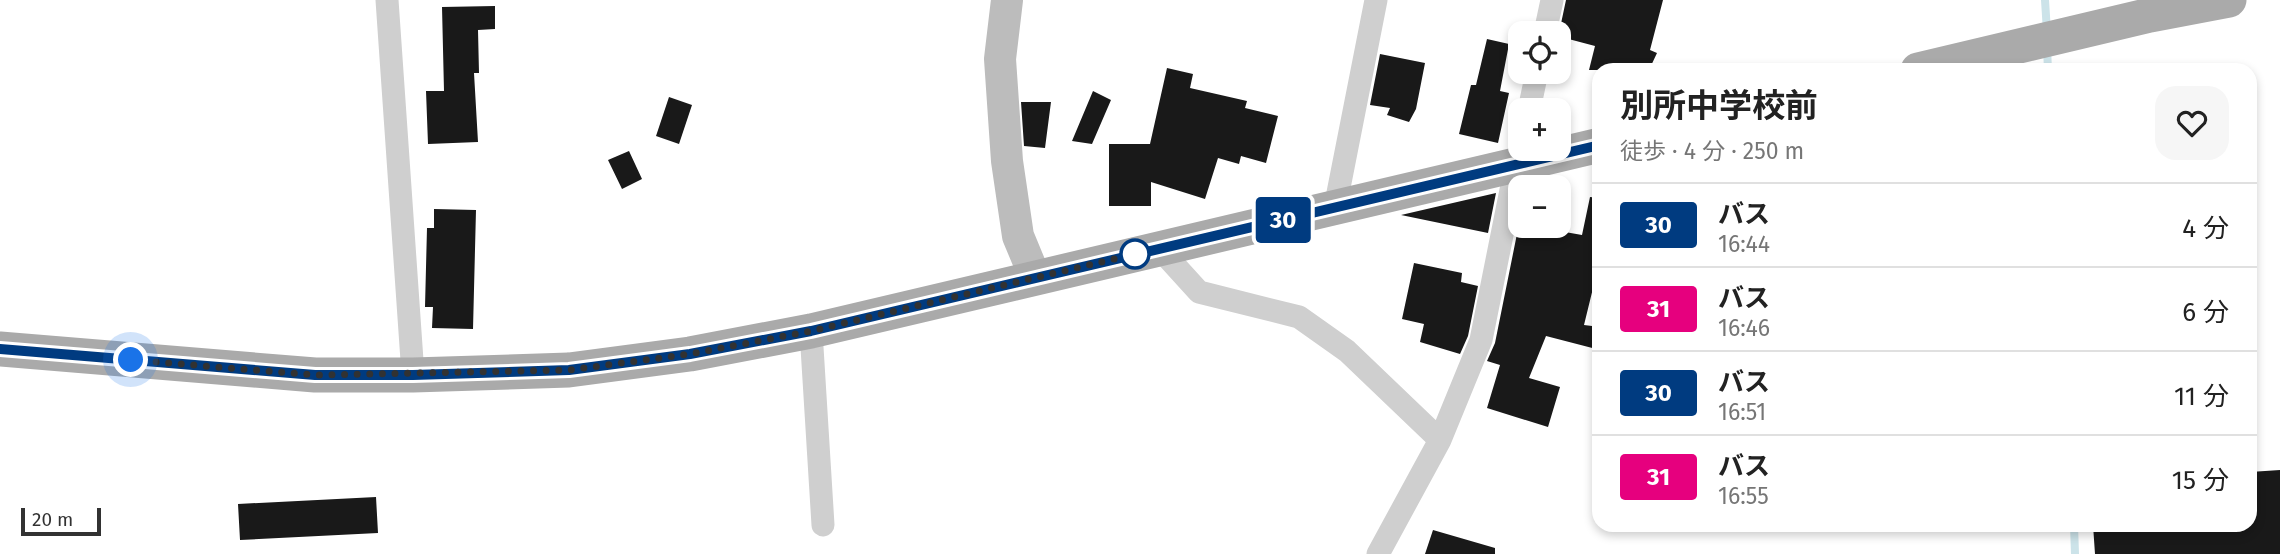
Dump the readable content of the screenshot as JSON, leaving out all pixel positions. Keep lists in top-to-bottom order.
{
  "lines": ["bus line 30"],
  "scale_bar": "20 m",
  "page": {
    "on_map": "30",
    "map_buttons": ["+", "−"],
    "heading": ["別所中学校前", "徒歩 · 4 分 · 250 m"],
    "list": [
      {
        "mark": "30",
        "name": "バス",
        "note": "16:44",
        "value": "4 分"
      },
      {
        "mark": "31",
        "name": "バス",
        "note": "16:46",
        "value": "6 分"
      },
      {
        "mark": "30",
        "name": "バス",
        "note": "16:51",
        "value": "11 分"
      },
      {
        "mark": "31",
        "name": "バス",
        "note": "16:55",
        "value": "15 分"
      }
    ],
    "scale": "20 m"
  }
}
